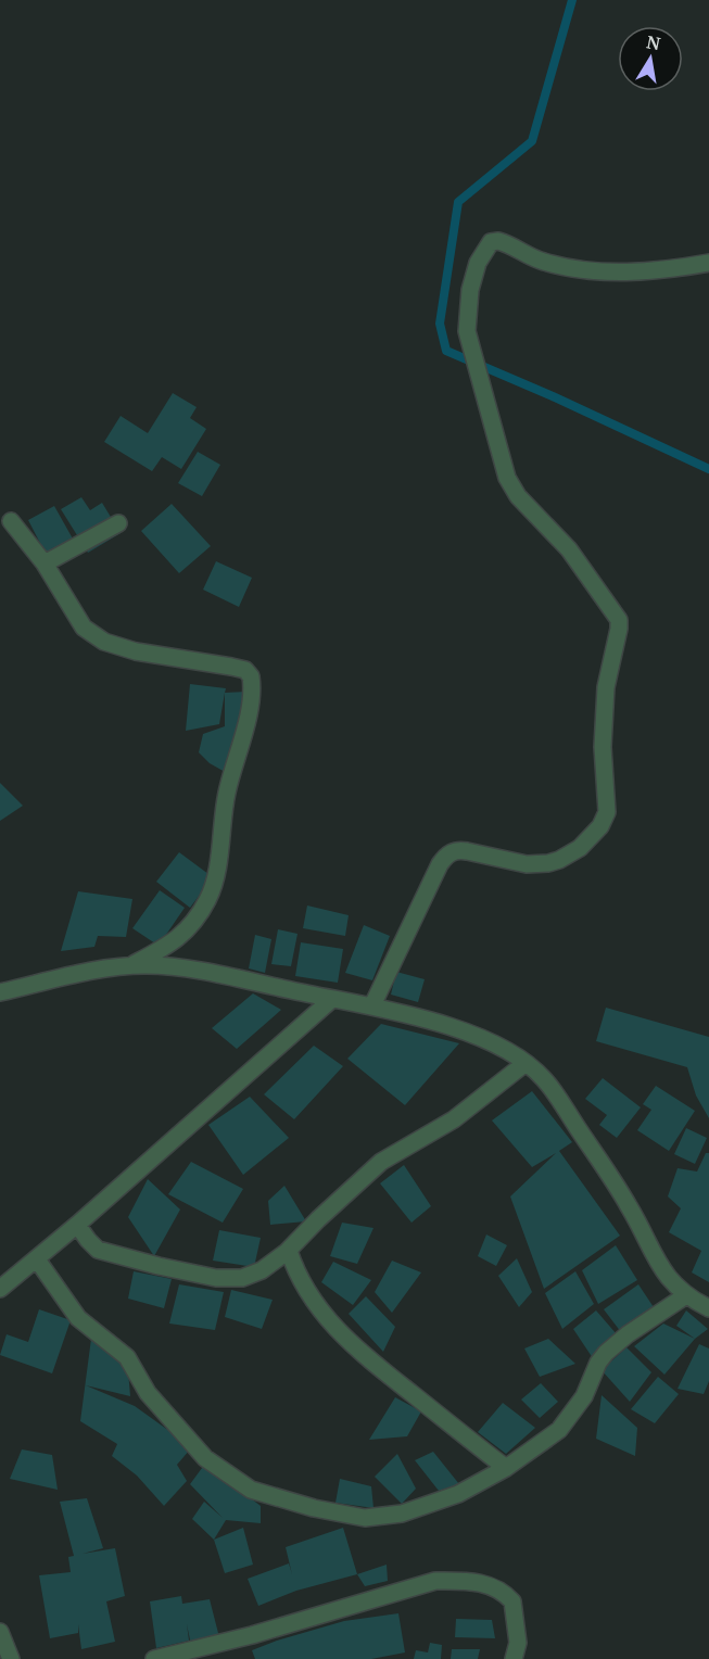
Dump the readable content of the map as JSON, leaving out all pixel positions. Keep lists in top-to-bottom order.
{
  "north": "top"
}
